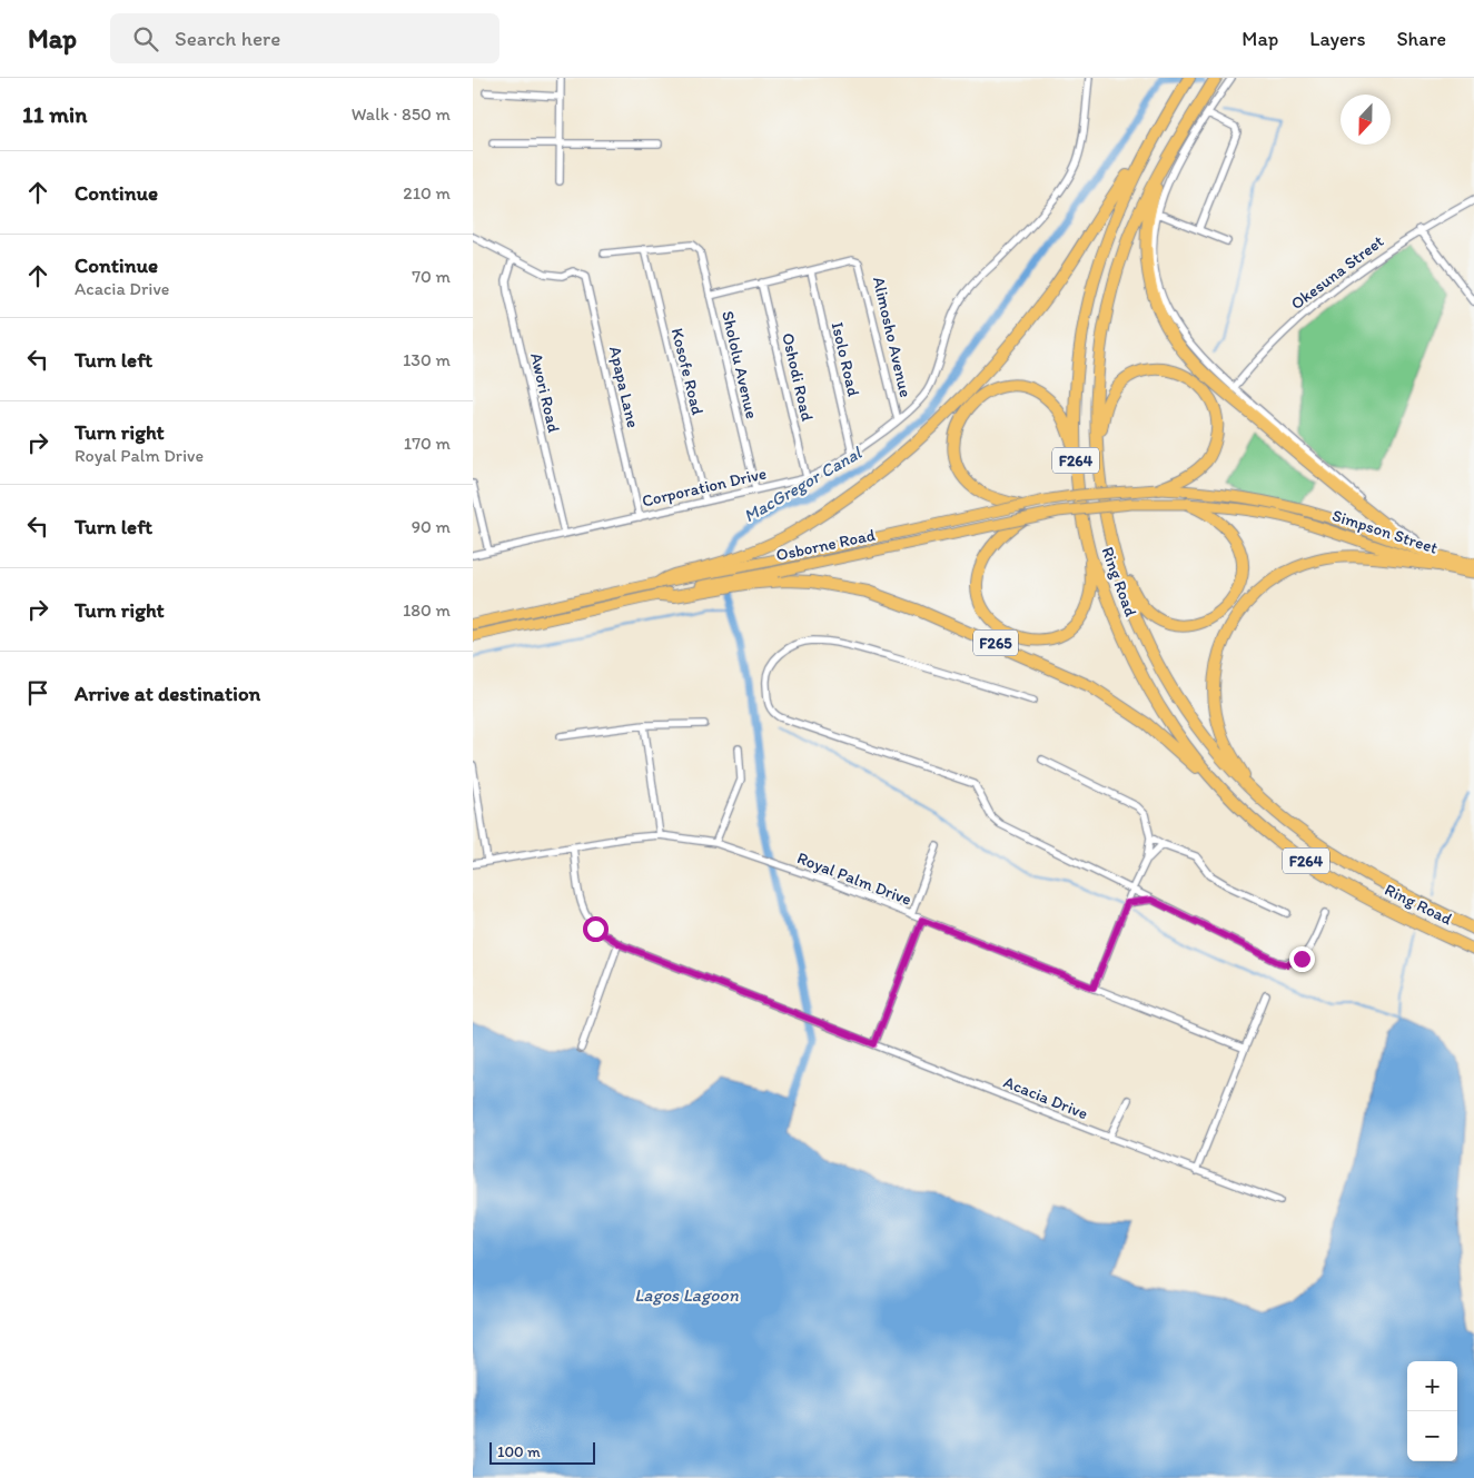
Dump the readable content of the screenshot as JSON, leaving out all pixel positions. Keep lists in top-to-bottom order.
{
  "streets": {
    "highway": ["F264", "Ring Road", "F265"],
    "main road": ["Simpson Street", "Osborne Road"],
    "street": [
      "Okesuna Street",
      "Alimosho Avenue",
      "Isolo Road",
      "Shololu Avenue",
      "Kosofe Road",
      "Oshodi Road",
      "Apapa Lane",
      "Awori Road",
      "Corporation Drive",
      "Royal Palm Drive",
      "Acacia Drive"
    ]
  },
  "crossings": [
    ["Alimosho Avenue", "Isolo Road"],
    ["Alimosho Avenue", "Corporation Drive"],
    ["Isolo Road", "Corporation Drive"],
    ["Shololu Avenue", "Kosofe Road"],
    ["Shololu Avenue", "Corporation Drive"],
    ["Kosofe Road", "Corporation Drive"],
    ["Oshodi Road", "Corporation Drive"],
    ["Apapa Lane", "Awori Road"],
    ["Apapa Lane", "Corporation Drive"],
    ["Awori Road", "Corporation Drive"],
    ["Simpson Street", "Osborne Road"],
    ["Osborne Road", "F265"],
    ["Ring Road", "F265"],
    ["Royal Palm Drive", "Acacia Drive"]
  ],
  "water": ["MacGregor Canal", "Lagos Lagoon"],
  "scale_bar": "100 m",
  "north": "bottom",
  "page": {
    "header": "Map",
    "search": "Search here",
    "nav": ["Map", "Layers", "Share"],
    "heading": ["11 min", "Walk · 850 m"],
    "list": [
      ["Continue", "210 m"],
      ["Continue", "Acacia Drive", "70 m"],
      ["Turn left", "130 m"],
      ["Turn right", "Royal Palm Drive", "170 m"],
      ["Turn left", "90 m"],
      ["Turn right", "180 m"],
      "Arrive at destination"
    ],
    "map_buttons": ["+", "−"],
    "scale": "100 m"
  }
}
